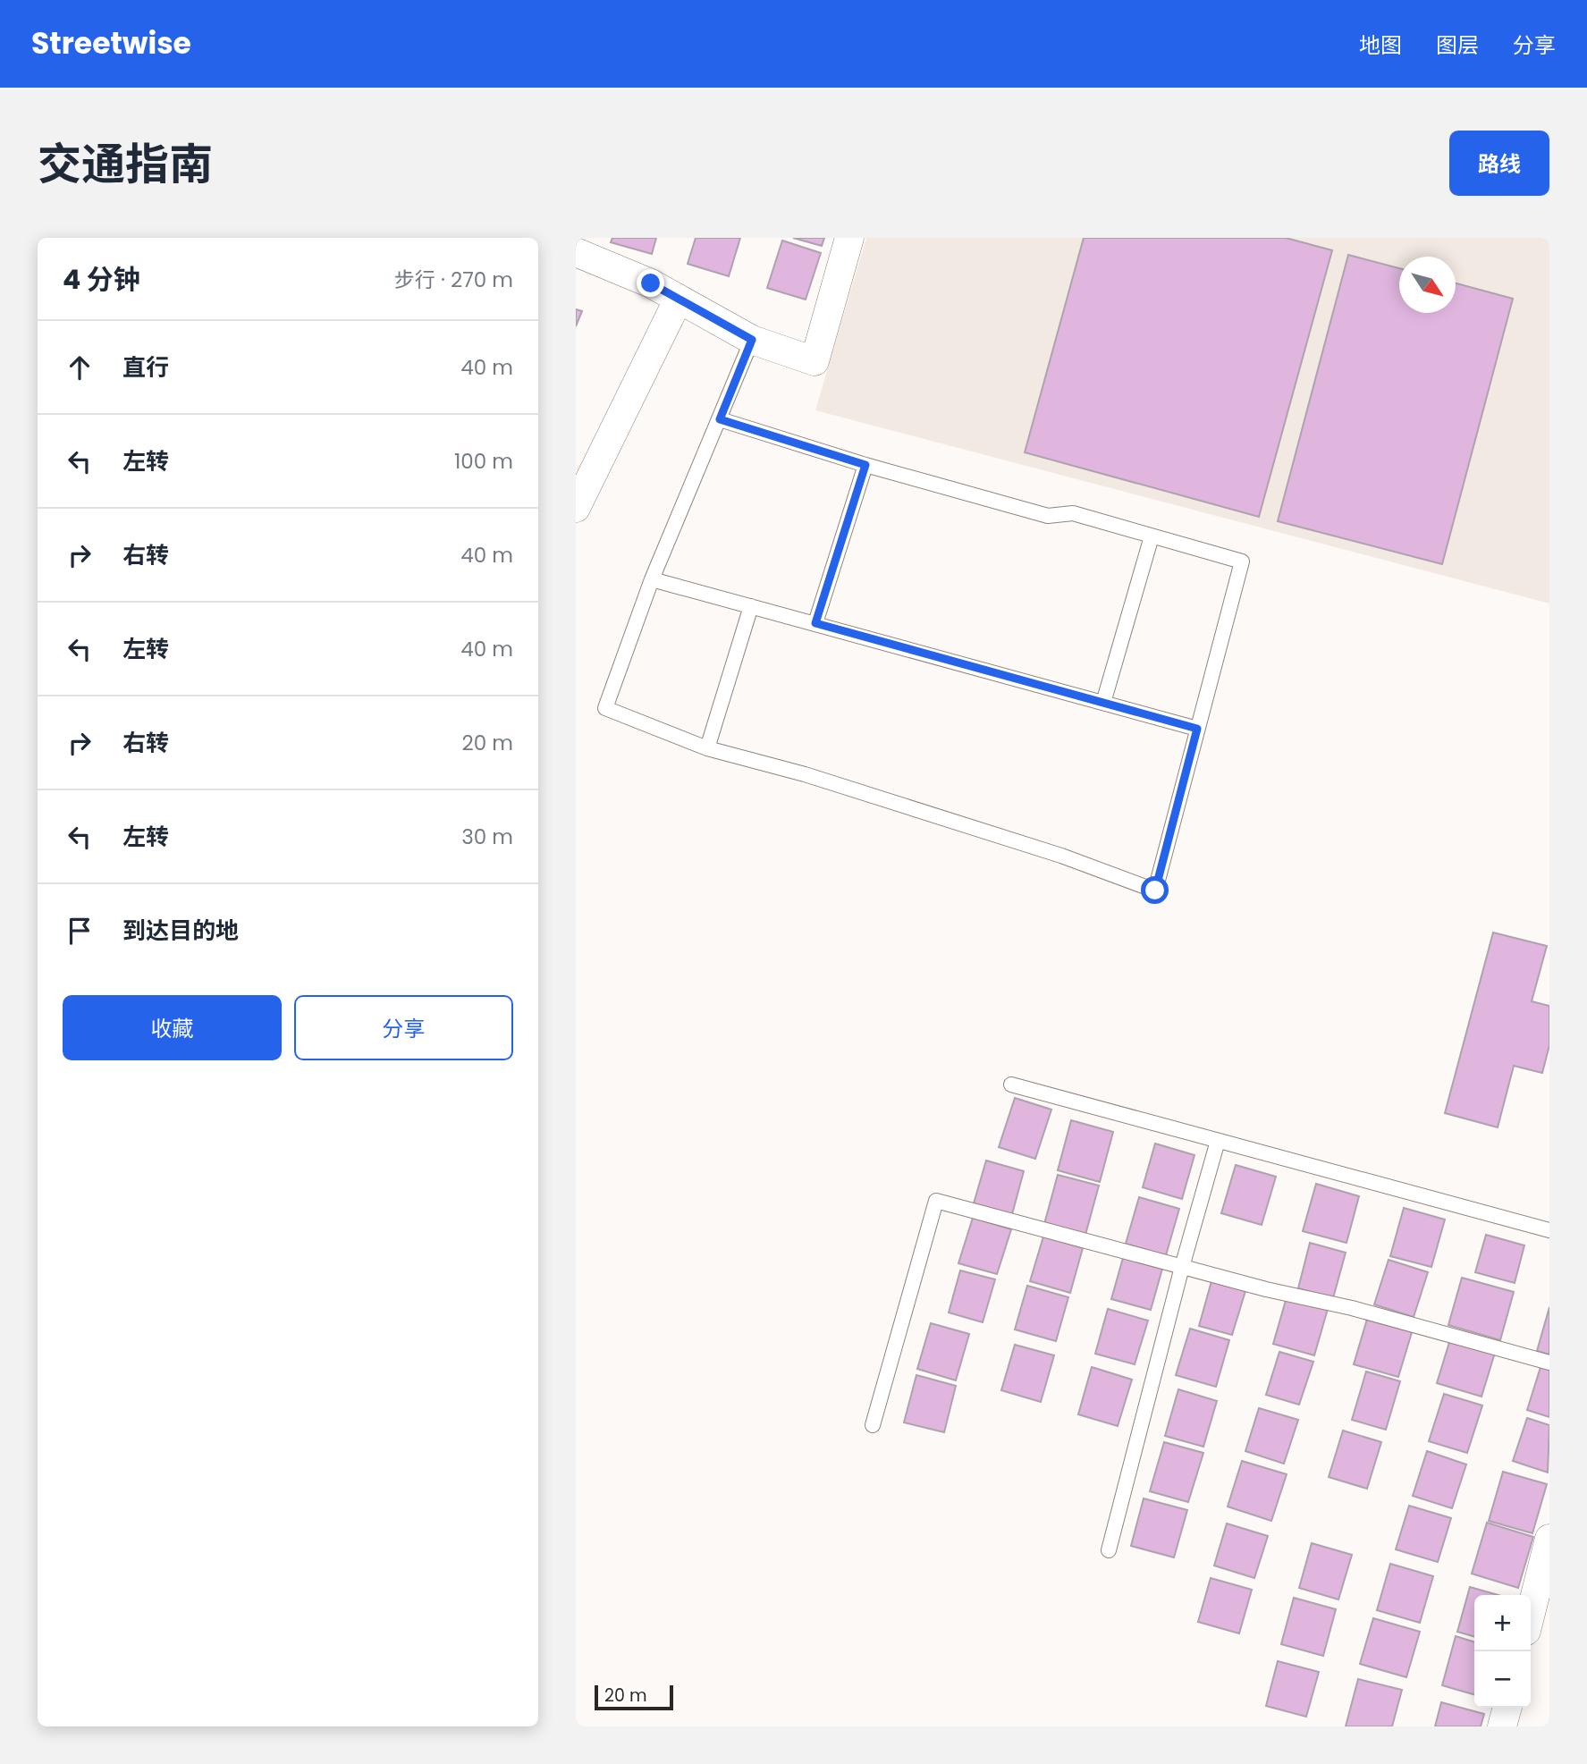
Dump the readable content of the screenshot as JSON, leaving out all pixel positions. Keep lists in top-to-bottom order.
{
  "scale_bar": "20 m",
  "north": "bottom right",
  "page": {
    "header": "Streetwise",
    "nav": ["地图", "图层", "分享"],
    "title": "交通指南",
    "buttons": [
      "路线",
      ["收藏", "分享"]
    ],
    "heading": ["4 分钟", "步行 · 270 m"],
    "list": [
      ["直行", "40 m"],
      ["左转", "100 m"],
      ["右转", "40 m"],
      ["左转", "40 m"],
      ["右转", "20 m"],
      ["左转", "30 m"],
      "到达目的地"
    ],
    "map_buttons": ["+", "−"],
    "scale": "20 m"
  }
}
